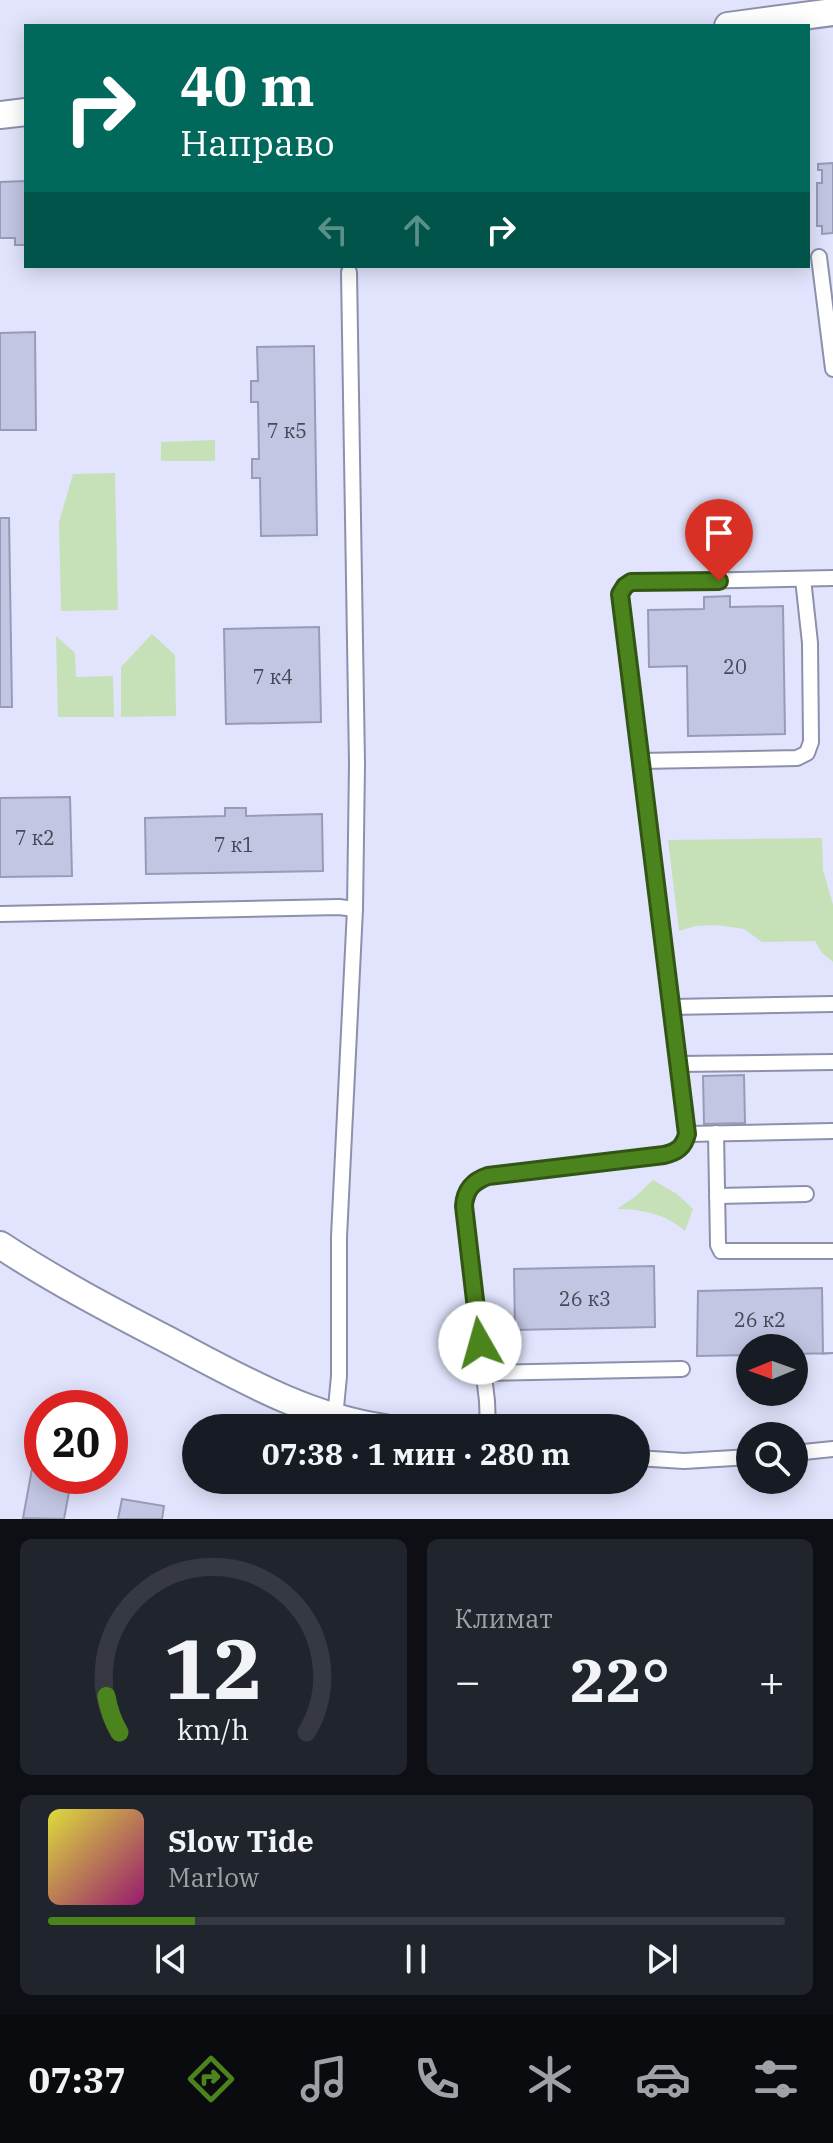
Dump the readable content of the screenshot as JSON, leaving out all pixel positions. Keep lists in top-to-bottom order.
{
  "house_numbers": [
    "7 к5",
    "20",
    "7 к4",
    "7 к2",
    "7 к1",
    "26 к3",
    "26 к2"
  ],
  "north": "left",
  "page": {
    "turn": ["40 m", "Направо"],
    "limit": "20",
    "trip": "07:38 · 1 мин · 280 m",
    "tile": "Климат",
    "heat": ["−", "22°", "+"],
    "song": ["Slow Tide", "Marlow"],
    "tabs": "07:37",
    "gauge": ["12", "km/h"]
  }
}
